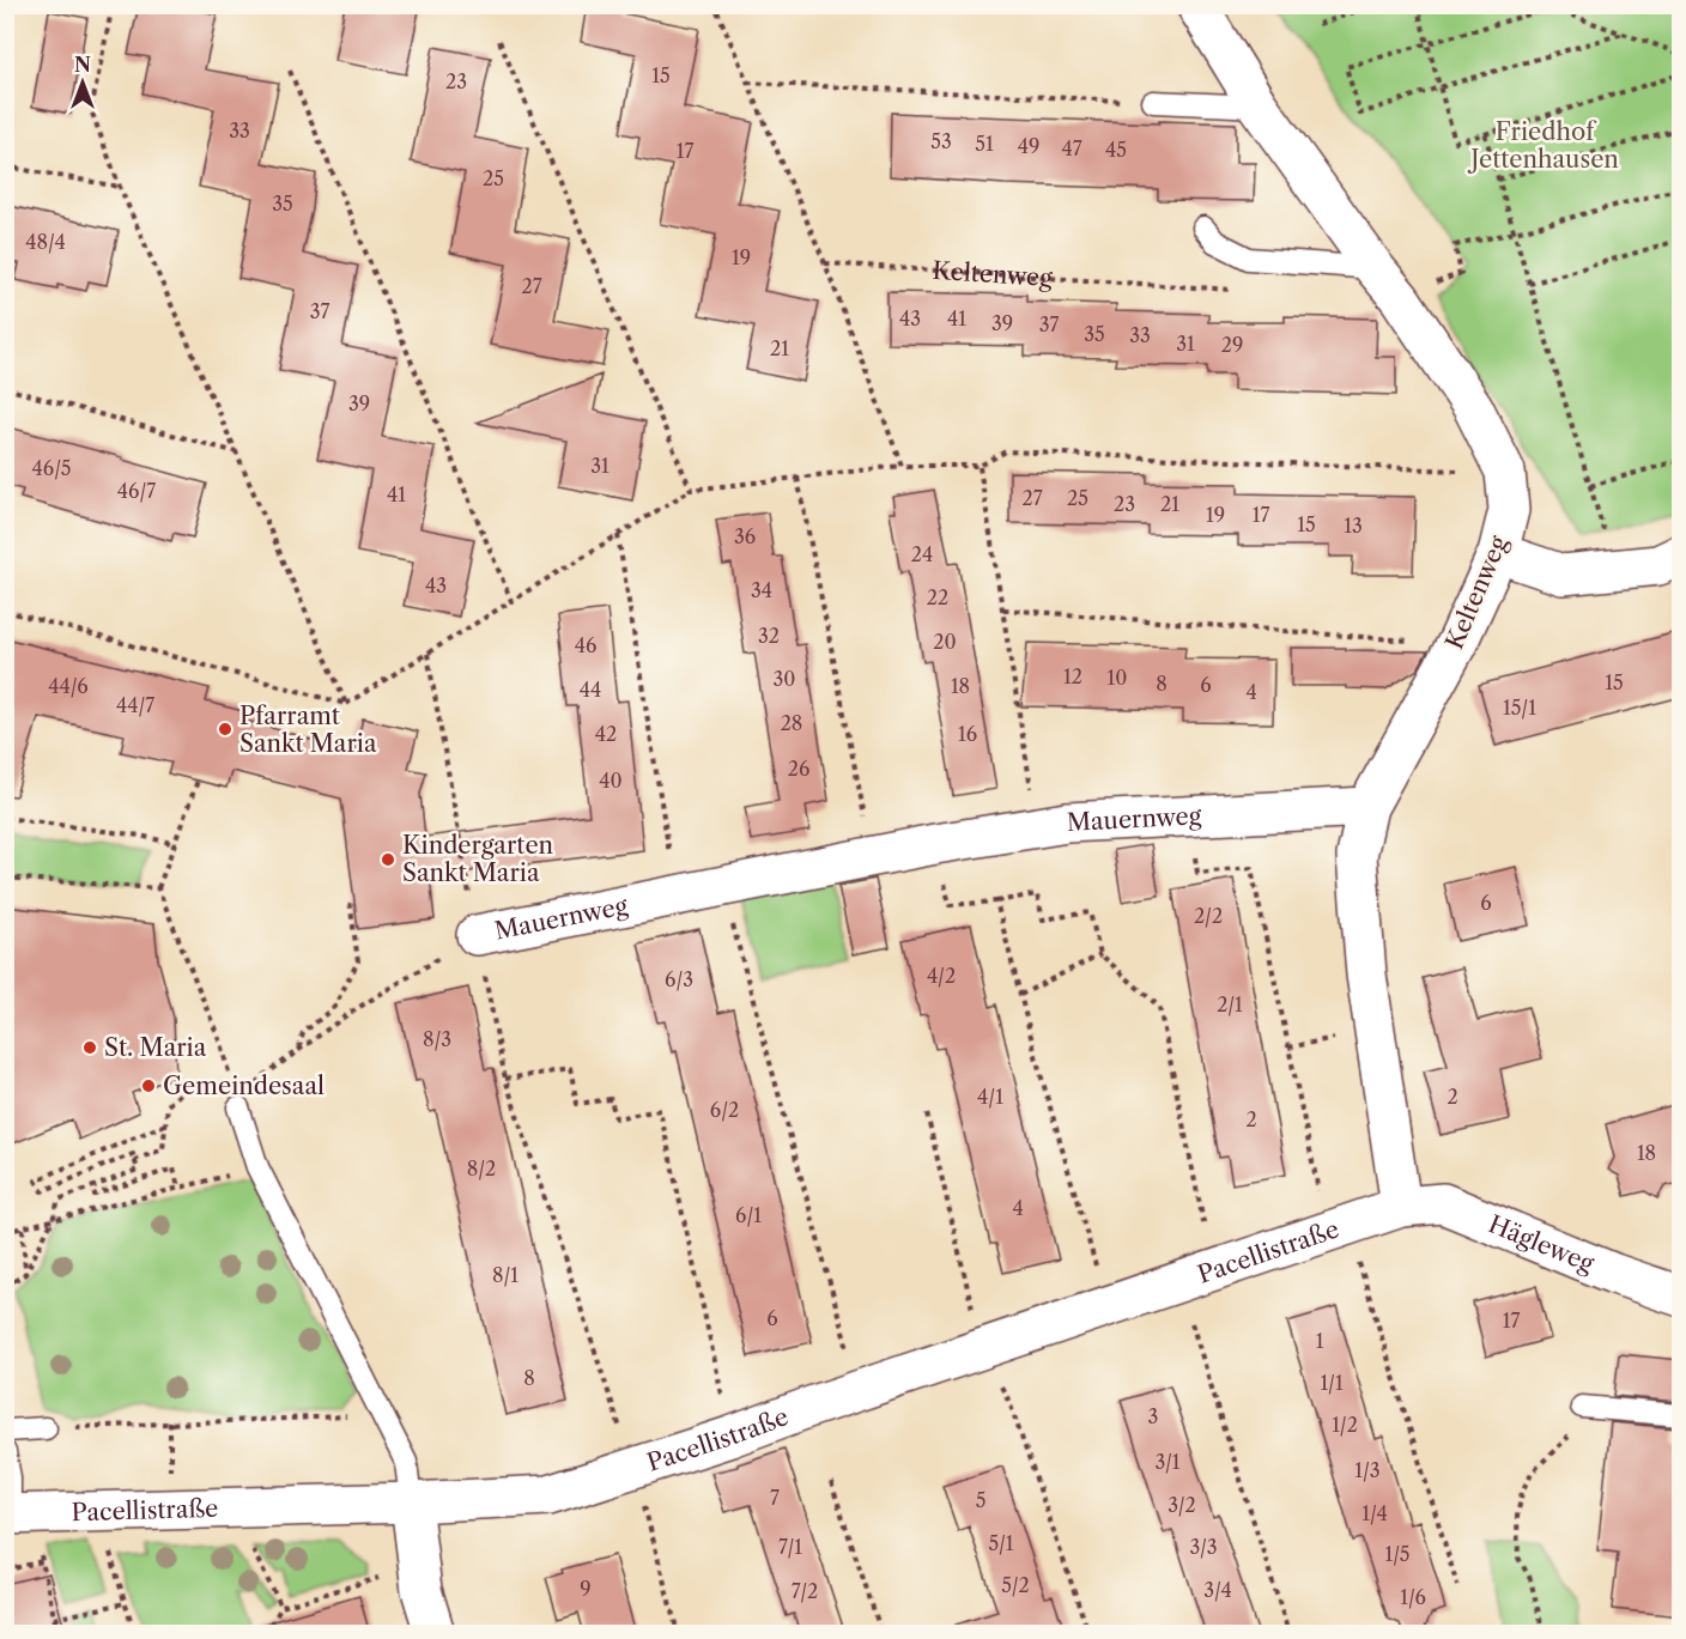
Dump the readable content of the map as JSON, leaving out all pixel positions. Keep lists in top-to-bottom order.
{
  "streets": {
    "street": [
      "Keltenweg",
      "Mauernweg",
      "Hägleweg",
      "Pacellistraße"
    ]
  },
  "crossings": [
    ["Keltenweg", "Mauernweg"],
    ["Keltenweg", "Hägleweg"],
    ["Keltenweg", "Pacellistraße"],
    ["Hägleweg", "Pacellistraße"]
  ],
  "parks": ["Friedhof Jettenhausen"],
  "places": [
    "Pfarramt Sankt Maria",
    "Kindergarten Sankt Maria",
    "St. Maria",
    "Gemeindesaal"
  ],
  "house_numbers": [
    "15",
    "23",
    "33",
    "53",
    "51",
    "49",
    "47",
    "45",
    "17",
    "25",
    "35",
    "48/4",
    "19",
    "27",
    "37",
    "43",
    "41",
    "39",
    "37",
    "35",
    "33",
    "31",
    "29",
    "21",
    "39",
    "31",
    "46/5",
    "46/7",
    "41",
    "27",
    "25",
    "23",
    "21",
    "19",
    "17",
    "15",
    "13",
    "36",
    "24",
    "43",
    "34",
    "22",
    "32",
    "20",
    "46",
    "12",
    "10",
    "30",
    "15",
    "8",
    "6",
    "44/6",
    "18",
    "44",
    "4",
    "44/7",
    "15/1",
    "28",
    "42",
    "16",
    "26",
    "40",
    "6",
    "2/2",
    "4/2",
    "6/3",
    "2/1",
    "8/3",
    "4/1",
    "2",
    "6/2",
    "2",
    "18",
    "8/2",
    "4",
    "6/1",
    "8/1",
    "6",
    "17",
    "1",
    "8",
    "1/1",
    "3",
    "1/2",
    "3/1",
    "1/3",
    "7",
    "5",
    "3/2",
    "1/4",
    "5/1",
    "7/1",
    "3/3",
    "1/5",
    "5/2",
    "9",
    "3/4",
    "7/2",
    "1/6"
  ],
  "north": "top"
}
